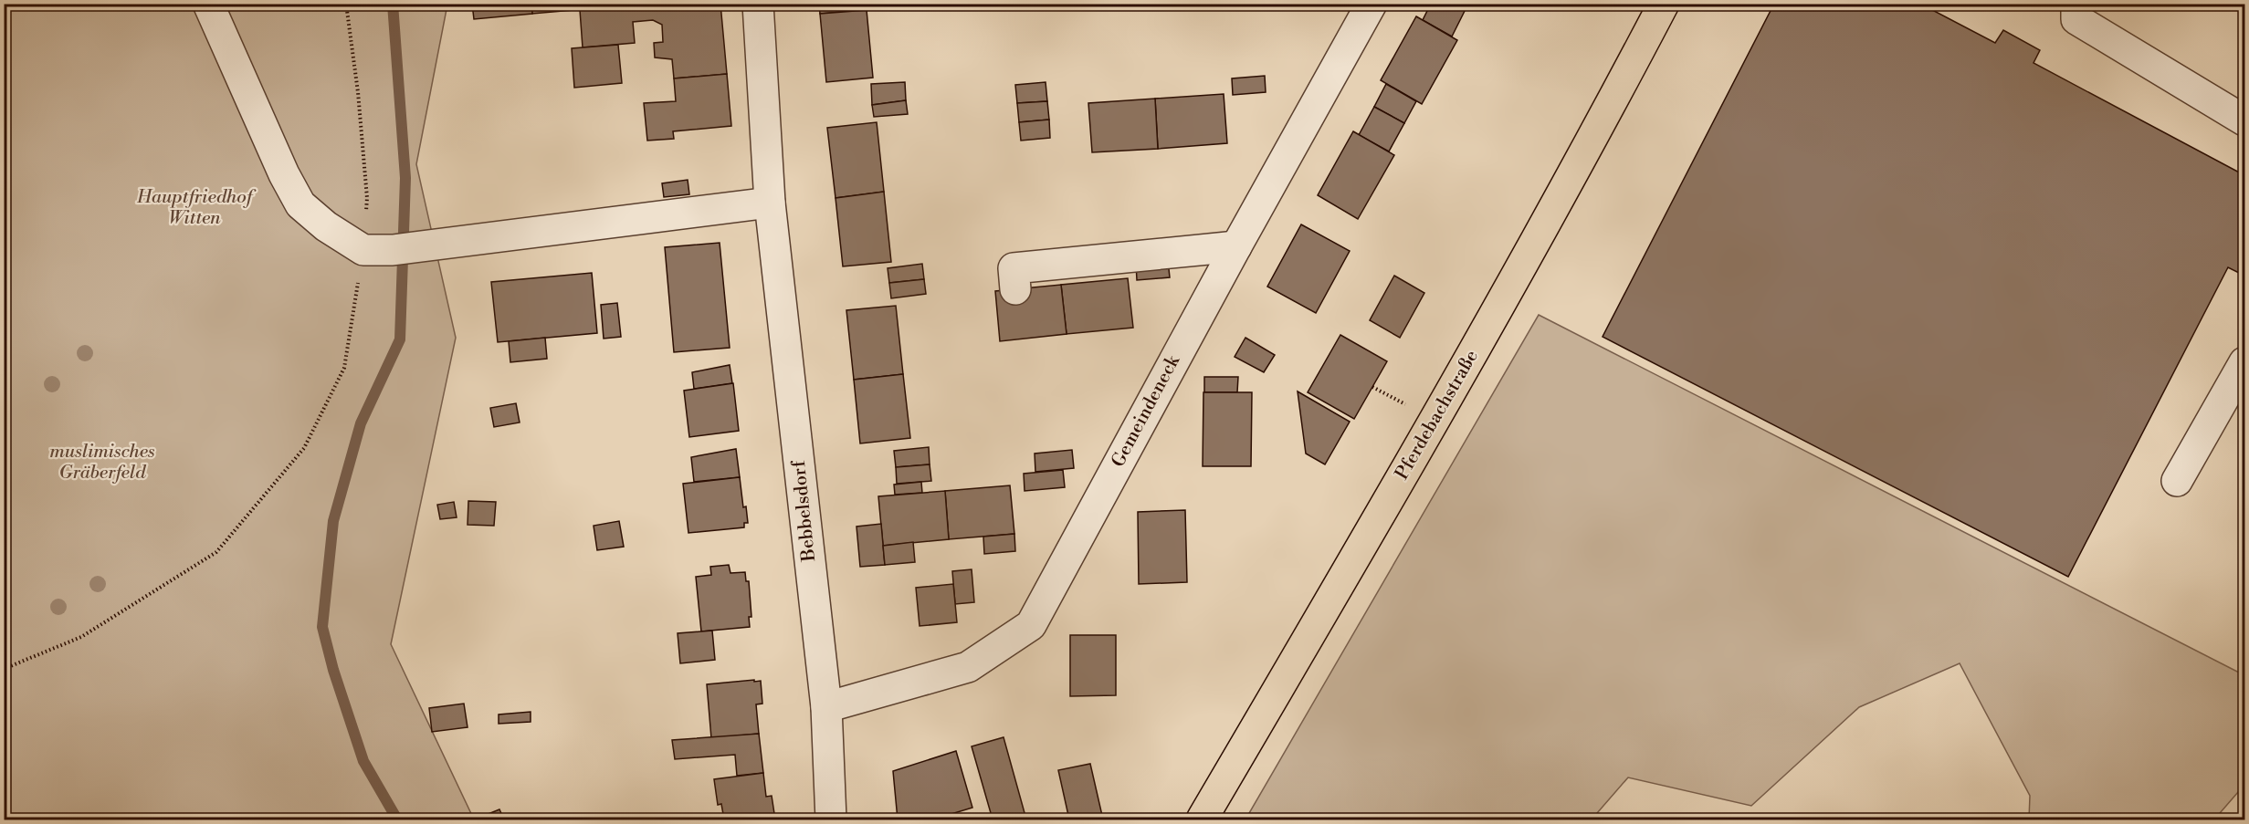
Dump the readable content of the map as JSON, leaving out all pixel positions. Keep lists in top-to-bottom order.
{
  "streets": {
    "main road": ["Pferdebachstraße"],
    "street": ["Gemeindeneck", "Bebbelsdorf"]
  },
  "crossings": [
    ["Gemeindeneck", "Bebbelsdorf"]
  ],
  "parks": ["Hauptfriedhof Witten", "muslimisches Gräberfeld"]
}
